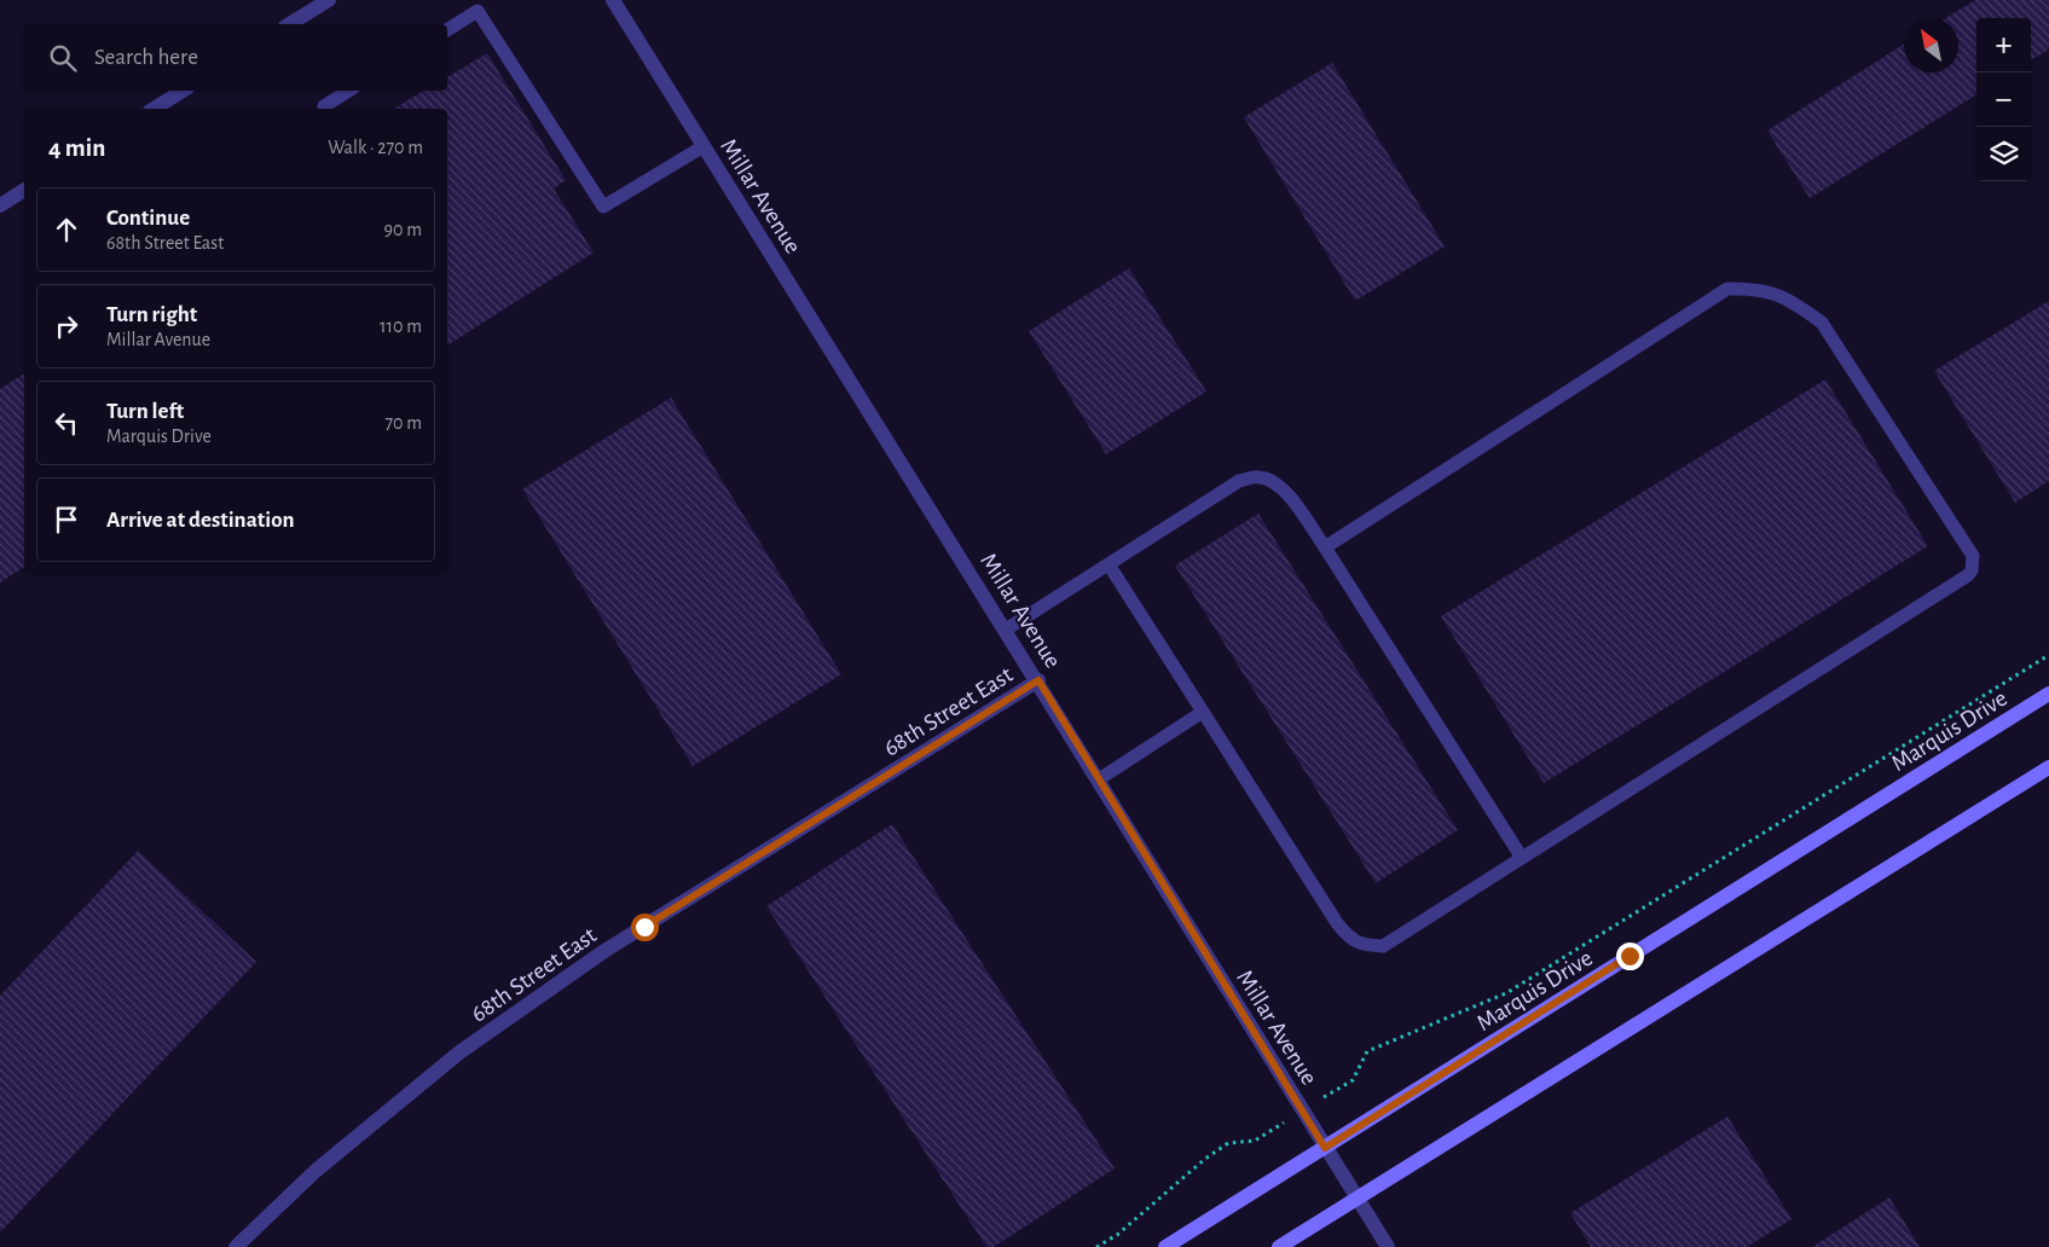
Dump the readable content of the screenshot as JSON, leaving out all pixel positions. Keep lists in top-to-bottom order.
{
  "streets": {
    "main road": ["Marquis Drive"],
    "street": ["Millar Avenue", "68th Street East"]
  },
  "crossings": [
    ["Millar Avenue", "68th Street East"],
    ["Millar Avenue", "Marquis Drive"]
  ],
  "north": "top left",
  "page": {
    "map_buttons": ["+", "−"],
    "search": "Search here",
    "heading": ["4 min", "Walk · 270 m"],
    "list": [
      ["Continue", "68th Street East", "90 m"],
      ["Turn right", "Millar Avenue", "110 m"],
      ["Turn left", "Marquis Drive", "70 m"],
      "Arrive at destination"
    ]
  }
}
